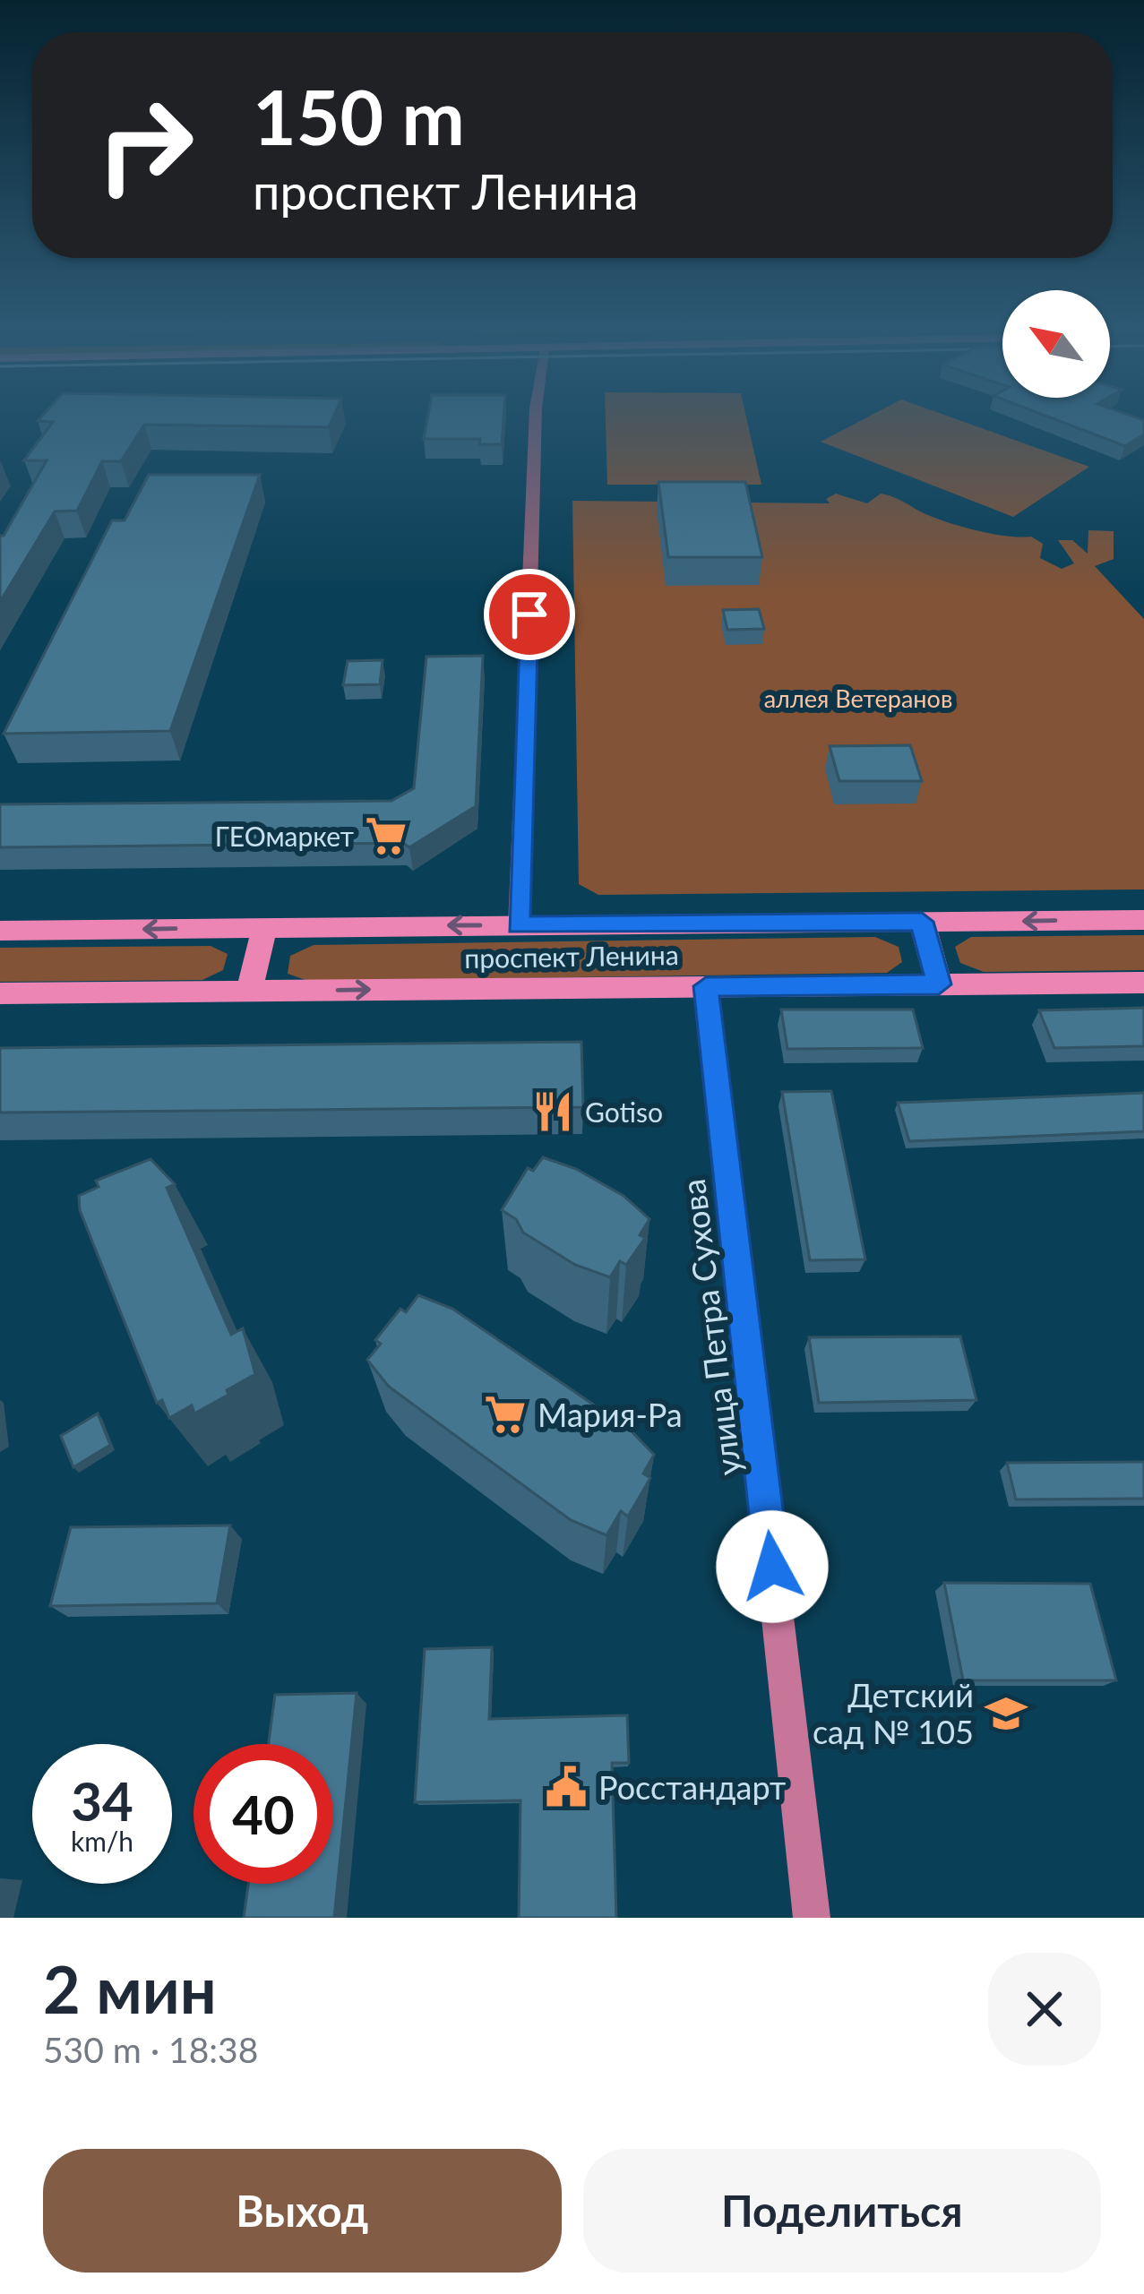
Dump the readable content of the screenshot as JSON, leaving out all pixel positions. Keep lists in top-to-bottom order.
{
  "streets": {
    "main road": ["проспект Ленина", "улица Петра Сухова"]
  },
  "crossings": [
    ["проспект Ленина", "улица Петра Сухова"]
  ],
  "parks": ["аллея Ветеранов"],
  "places": {
    "supermarket": ["ГЕОмаркет", "Мария-Ра"],
    "restaurant": ["Gotiso"],
    "school or university": ["Детский сад № 105"],
    "public building": ["Росстандарт"]
  },
  "north": "top left",
  "page": {
    "turn": ["150 m", "проспект Ленина"],
    "speed": "34 km/h",
    "limit": "40",
    "heading": ["2 мин", "530 m · 18:38"],
    "buttons": ["Выход", "Поделиться"]
  }
}
